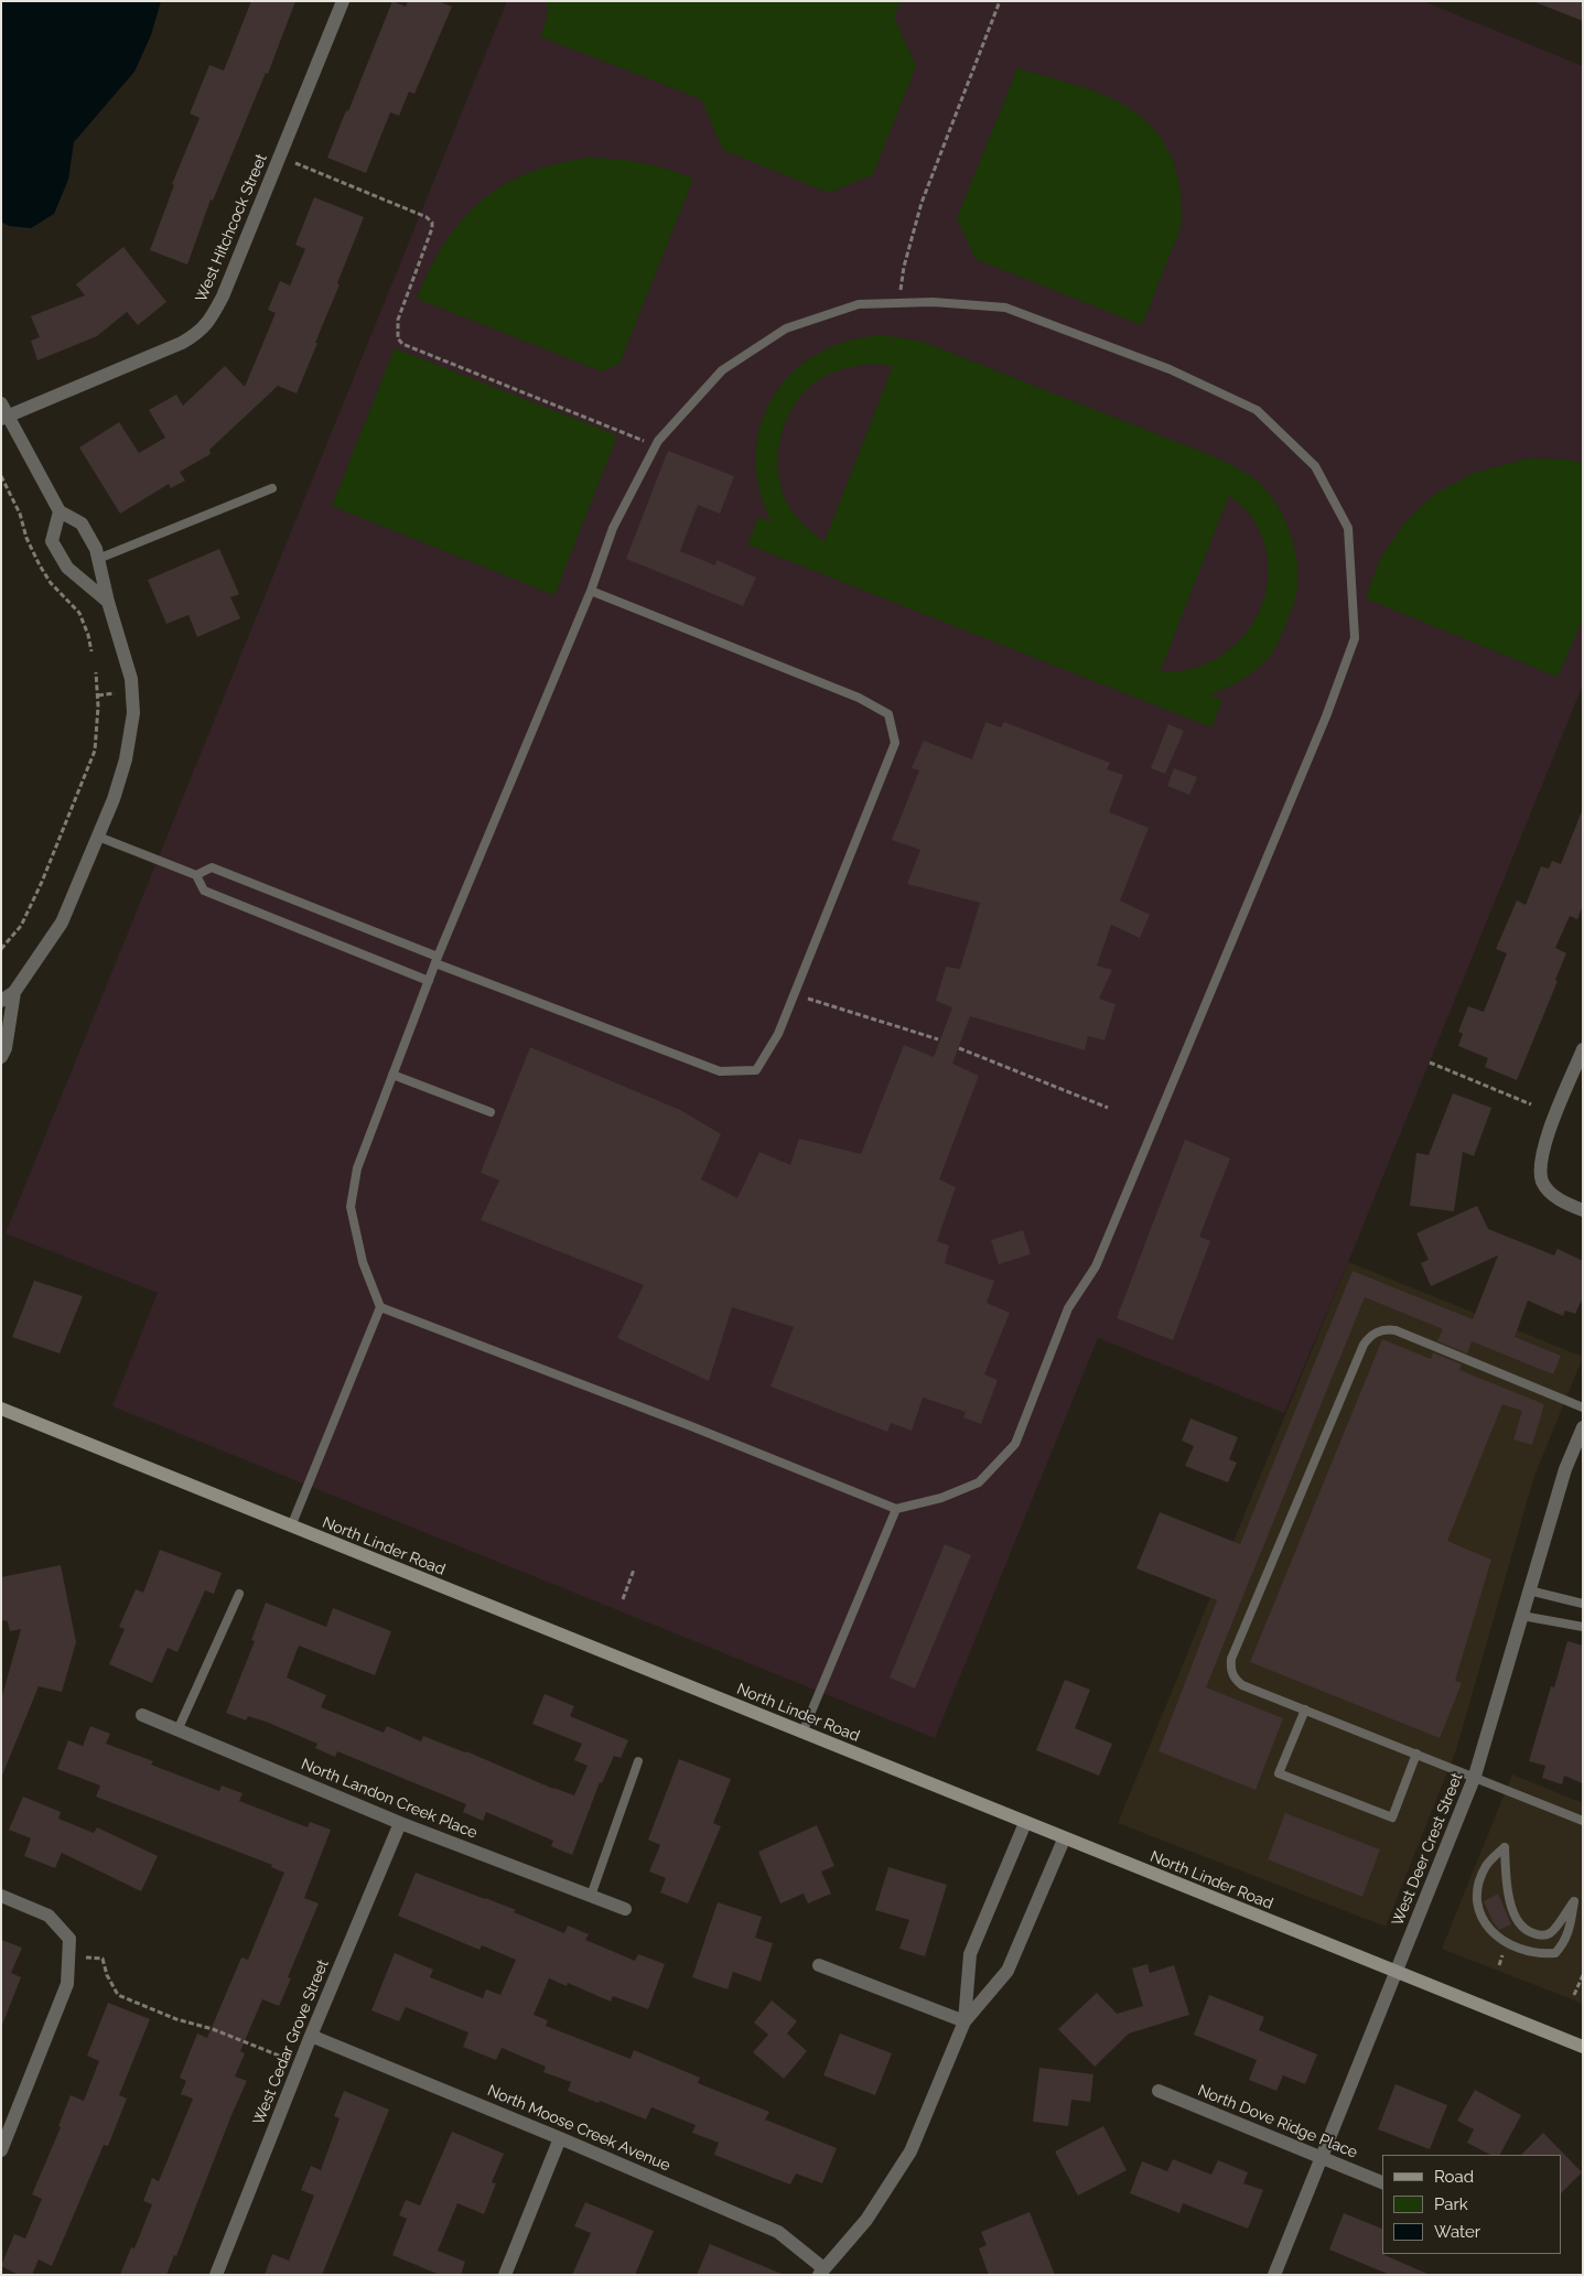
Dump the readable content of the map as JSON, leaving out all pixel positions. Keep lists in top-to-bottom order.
{
  "streets": {
    "main road": ["North Linder Road"],
    "street": [
      "West Hitchcock Street",
      "North Landon Creek Place",
      "West Deer Crest Street",
      "West Cedar Grove Street",
      "North Dove Ridge Place",
      "North Moose Creek Avenue"
    ]
  },
  "crossings": [
    ["North Linder Road", "West Deer Crest Street"],
    ["North Landon Creek Place", "West Cedar Grove Street"],
    ["West Deer Crest Street", "North Dove Ridge Place"],
    ["West Cedar Grove Street", "North Moose Creek Avenue"]
  ],
  "legend": ["Road", "Park", "Water"]
}
